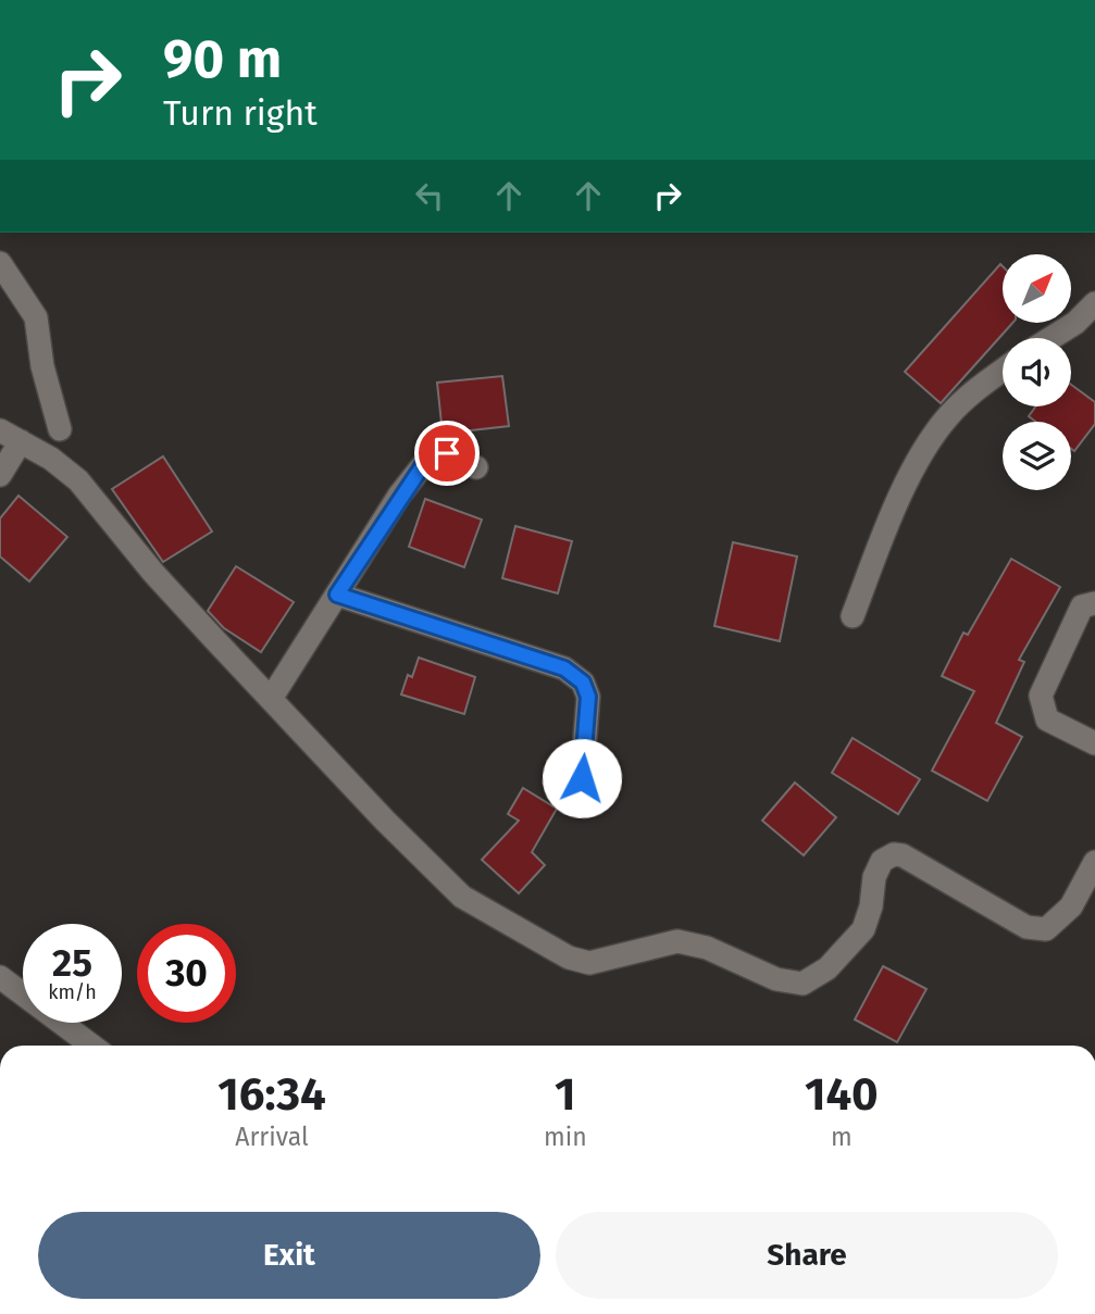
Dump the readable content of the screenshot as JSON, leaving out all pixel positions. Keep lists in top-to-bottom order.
{
  "north": "top right",
  "page": {
    "turn": ["90 m", "Turn right"],
    "speed": "25 km/h",
    "limit": "30",
    "eta": [
      "16:34",
      "Arrival",
      "1",
      "min",
      "140",
      "m"
    ],
    "buttons": ["Exit", "Share"]
  }
}
